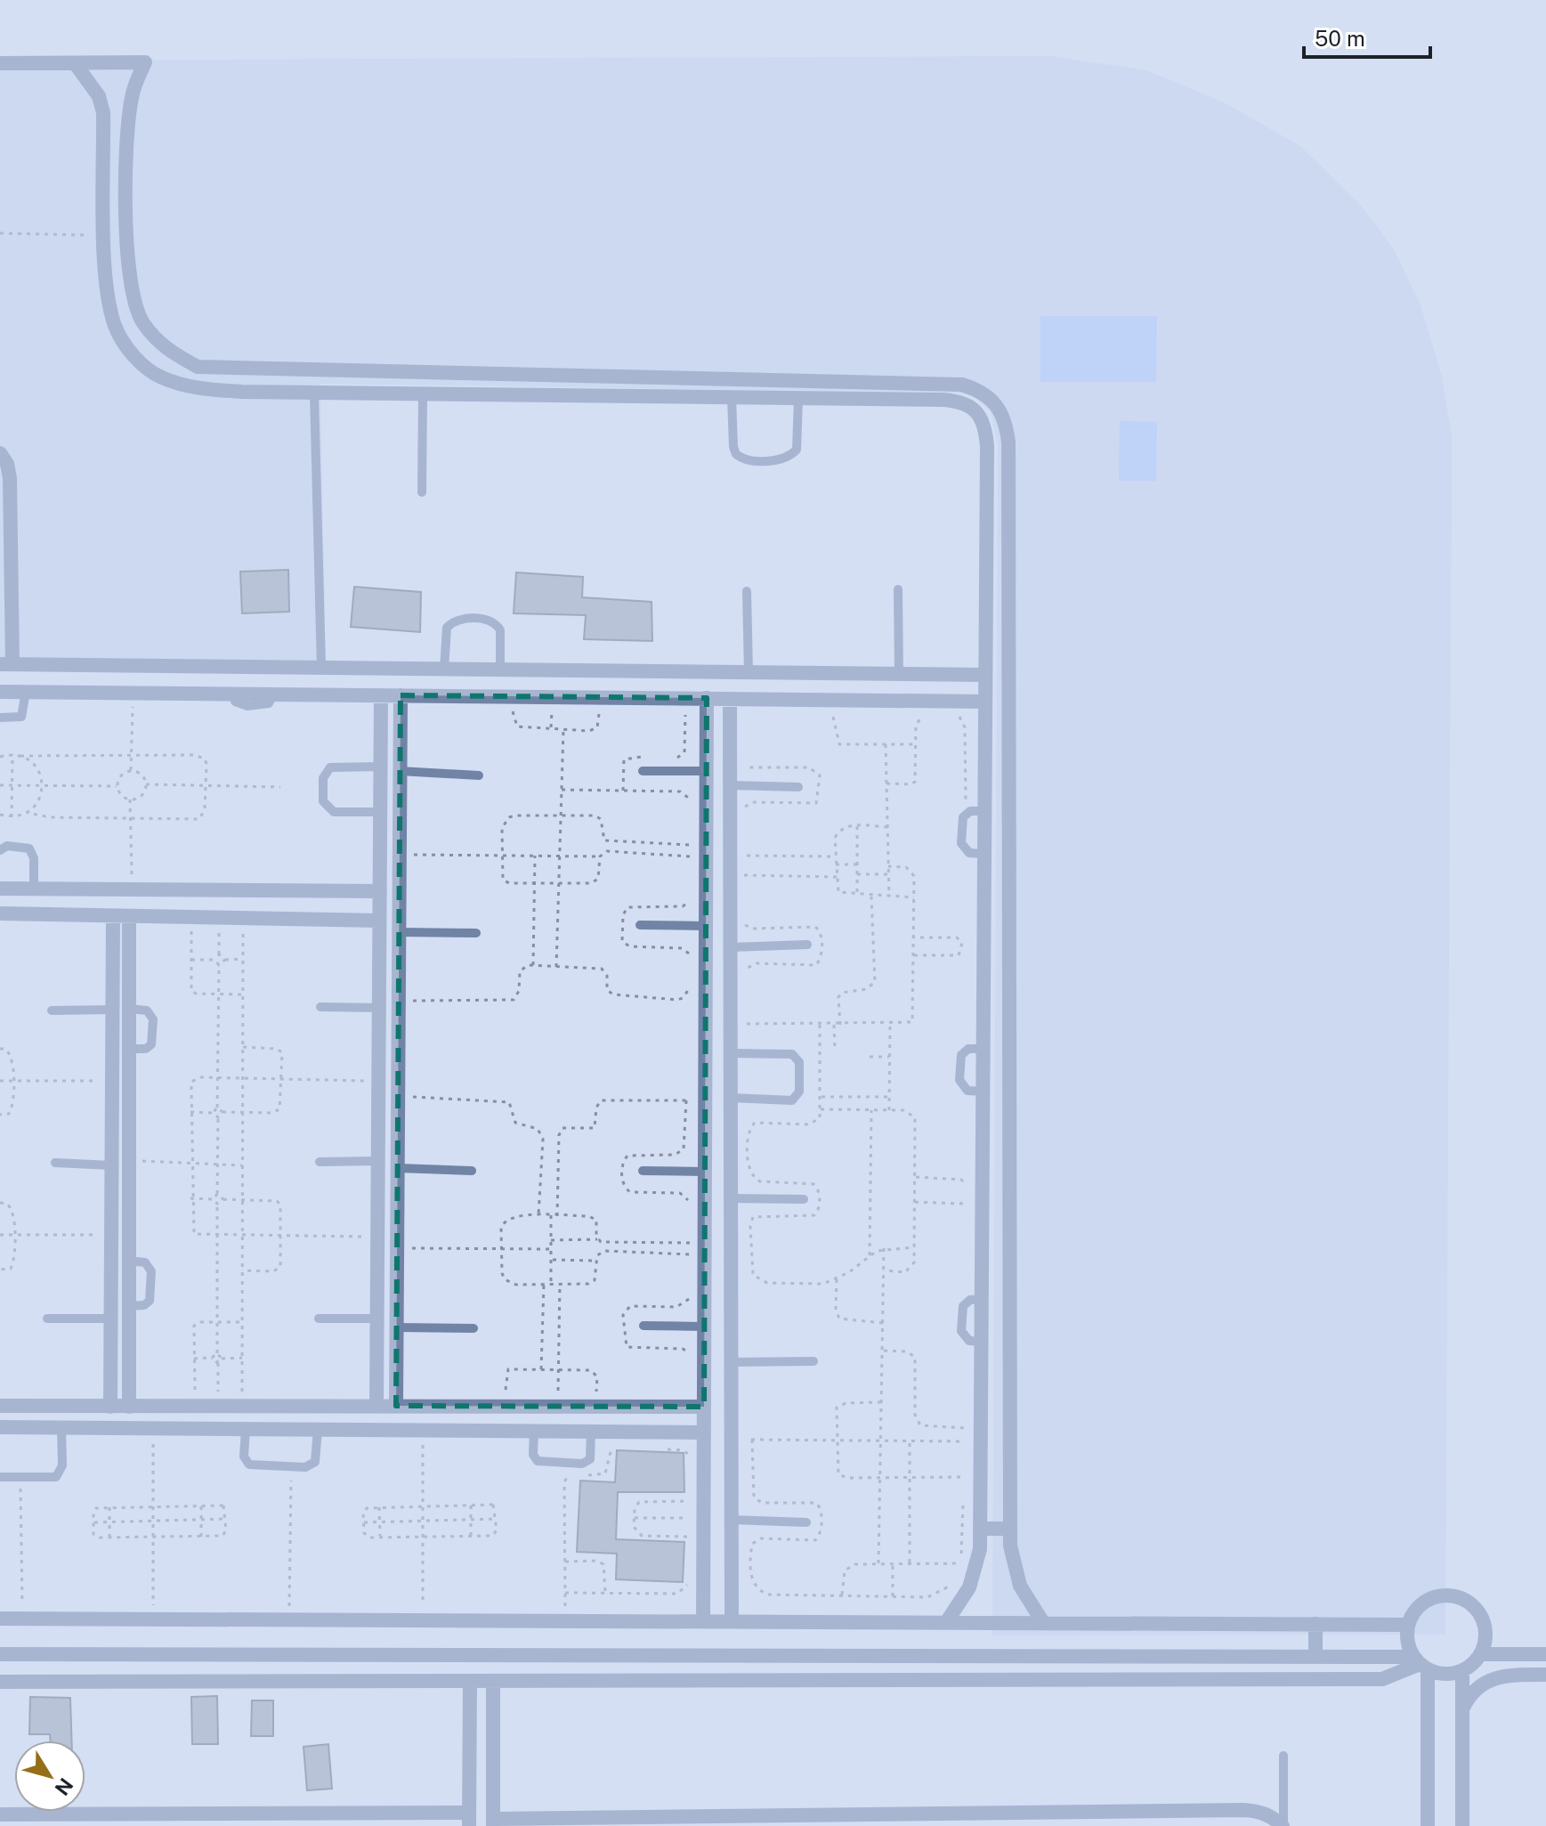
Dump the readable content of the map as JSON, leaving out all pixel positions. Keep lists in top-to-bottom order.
{
  "scale_bar": "50 m",
  "north": "bottom right"
}
